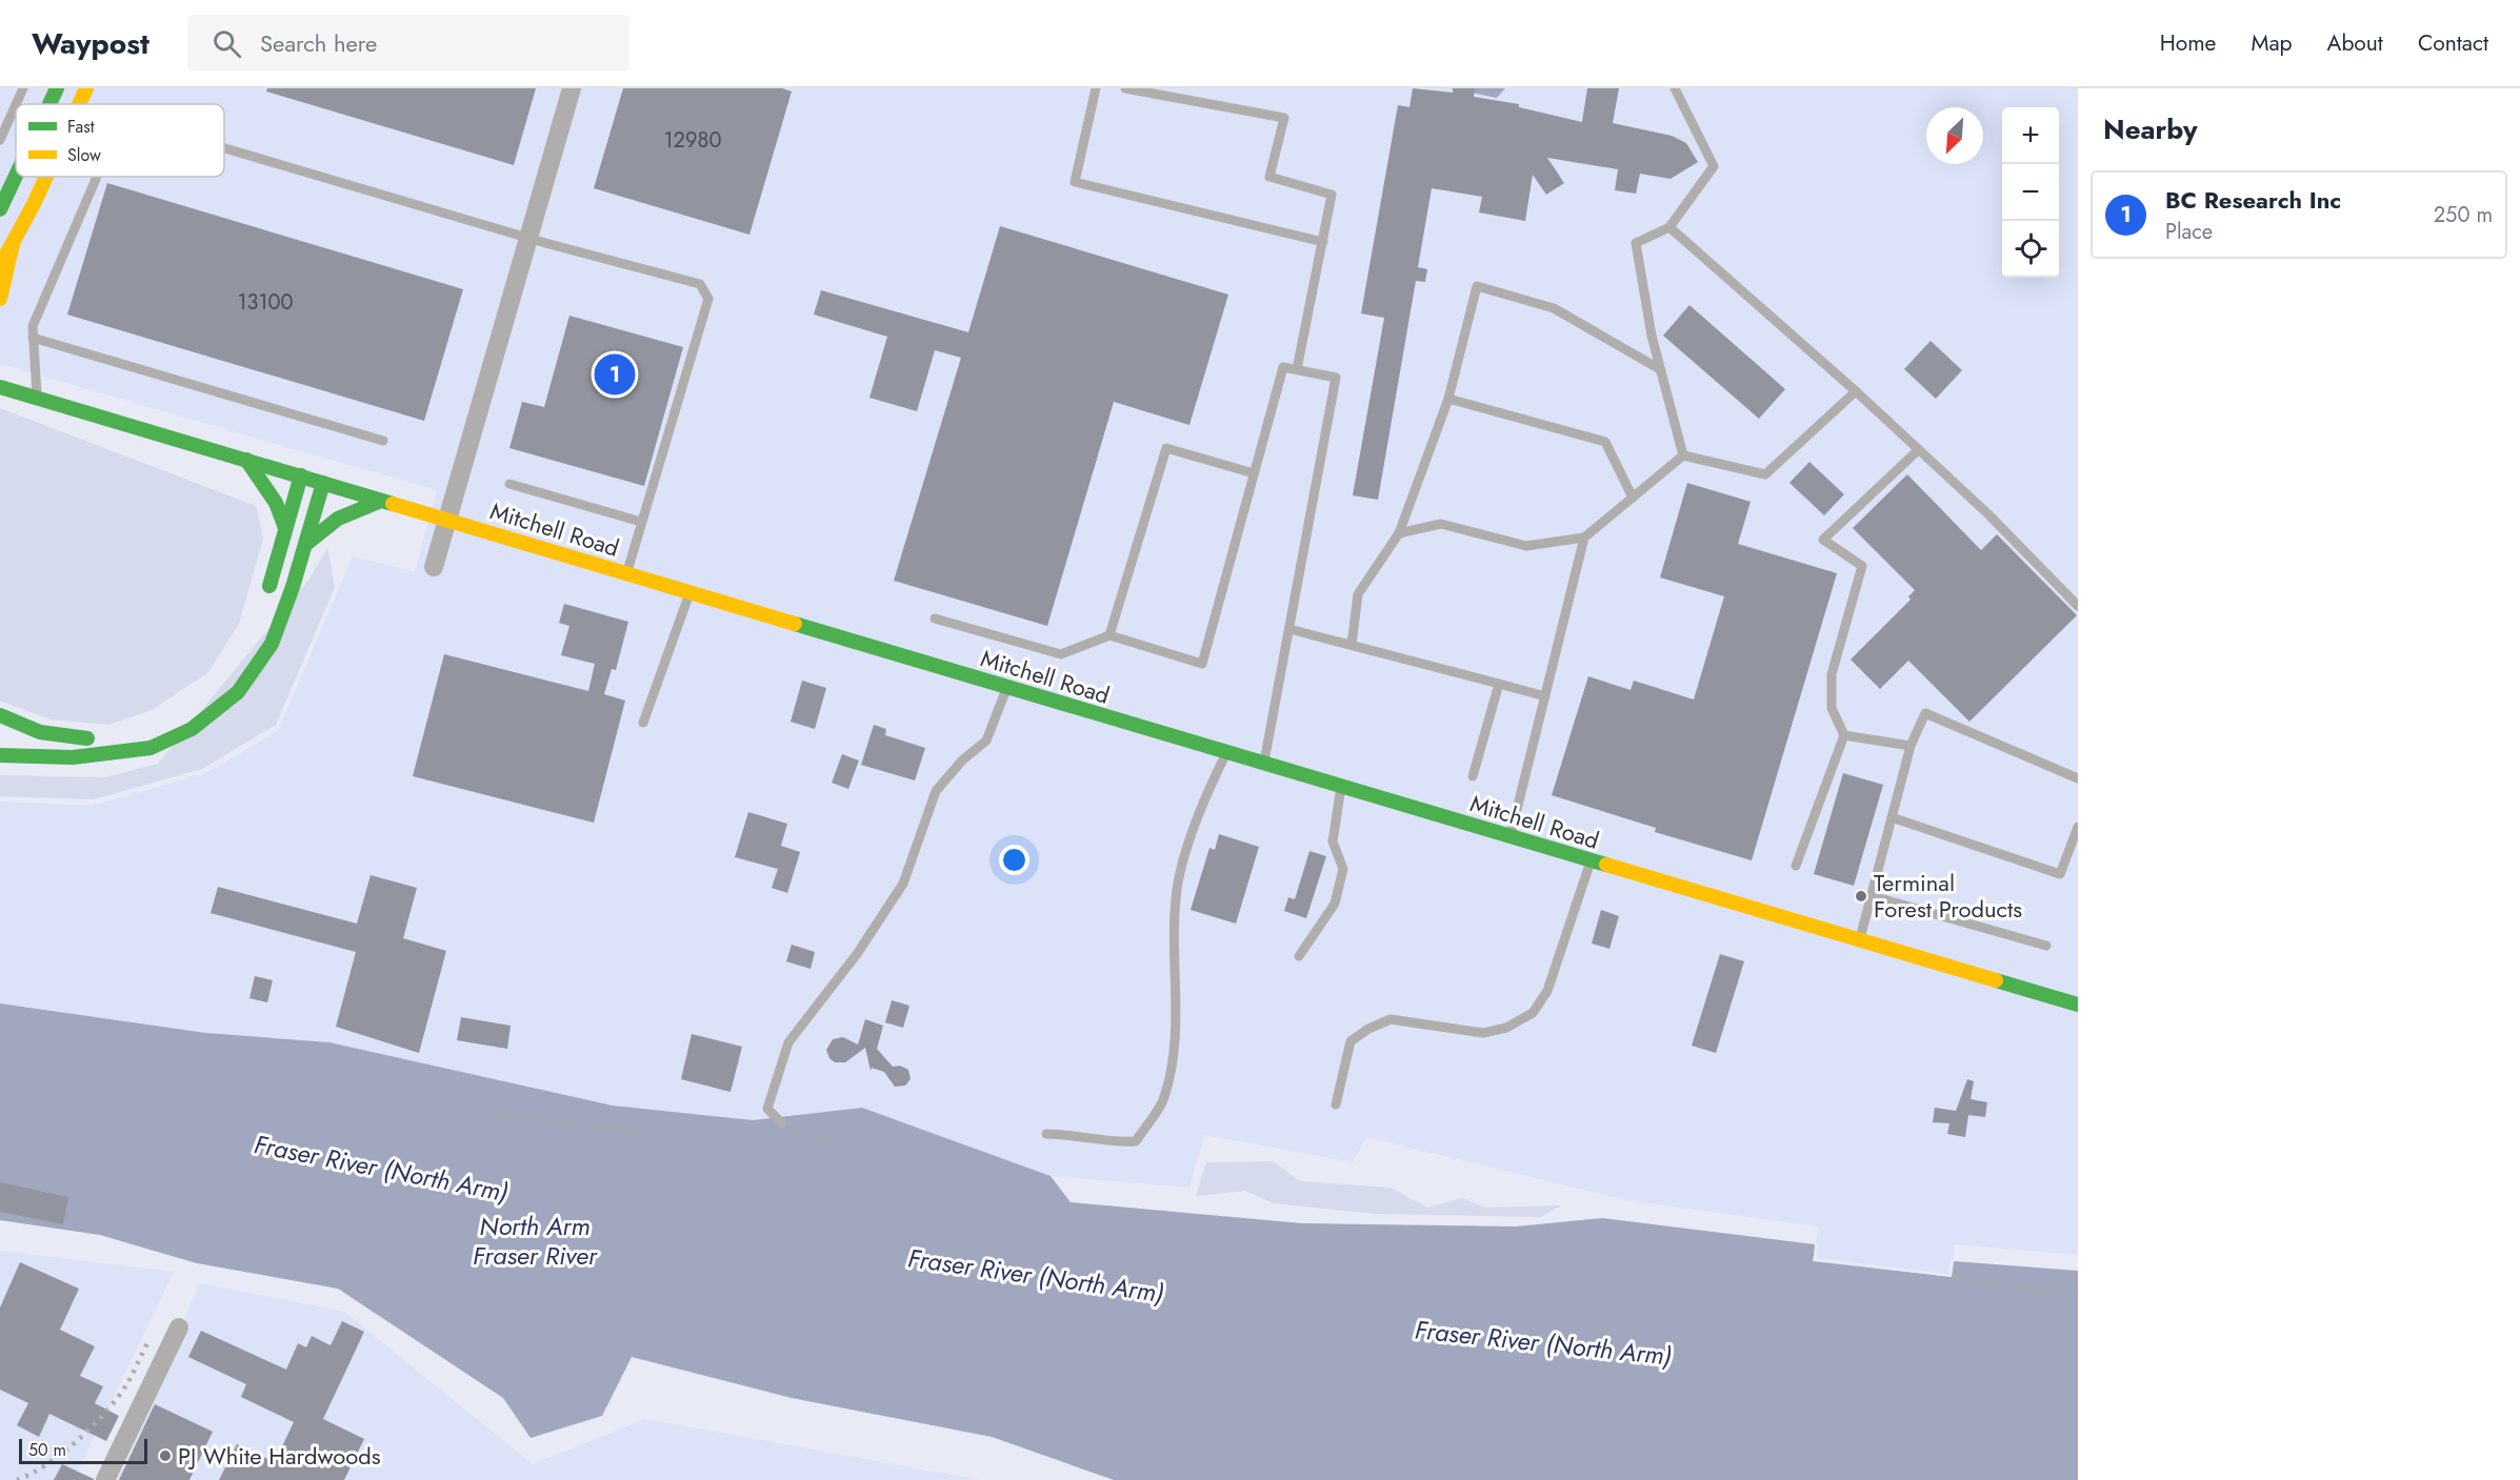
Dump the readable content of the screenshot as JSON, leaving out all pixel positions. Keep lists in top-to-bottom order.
{
  "streets": {
    "main road": ["Mitchell Road"]
  },
  "water": ["Fraser River (North Arm)", "North Arm Fraser River"],
  "places": ["Terminal Forest Products", "PJ White Hardwoods"],
  "house_numbers": ["12980", "13100"],
  "legend": ["Fast", "Slow"],
  "scale_bar": "50 m",
  "north": "bottom left",
  "page": {
    "header": "Waypost",
    "search": "Search here",
    "nav": [
      "Home",
      "Map",
      "About",
      "Contact"
    ],
    "heading": "Nearby",
    "map_buttons": ["+", "−"],
    "list": [
      {
        "mark": "1",
        "name": "BC Research Inc",
        "note": "Place",
        "value": "250 m"
      }
    ],
    "pins": "1",
    "scale": "50 m"
  }
}
